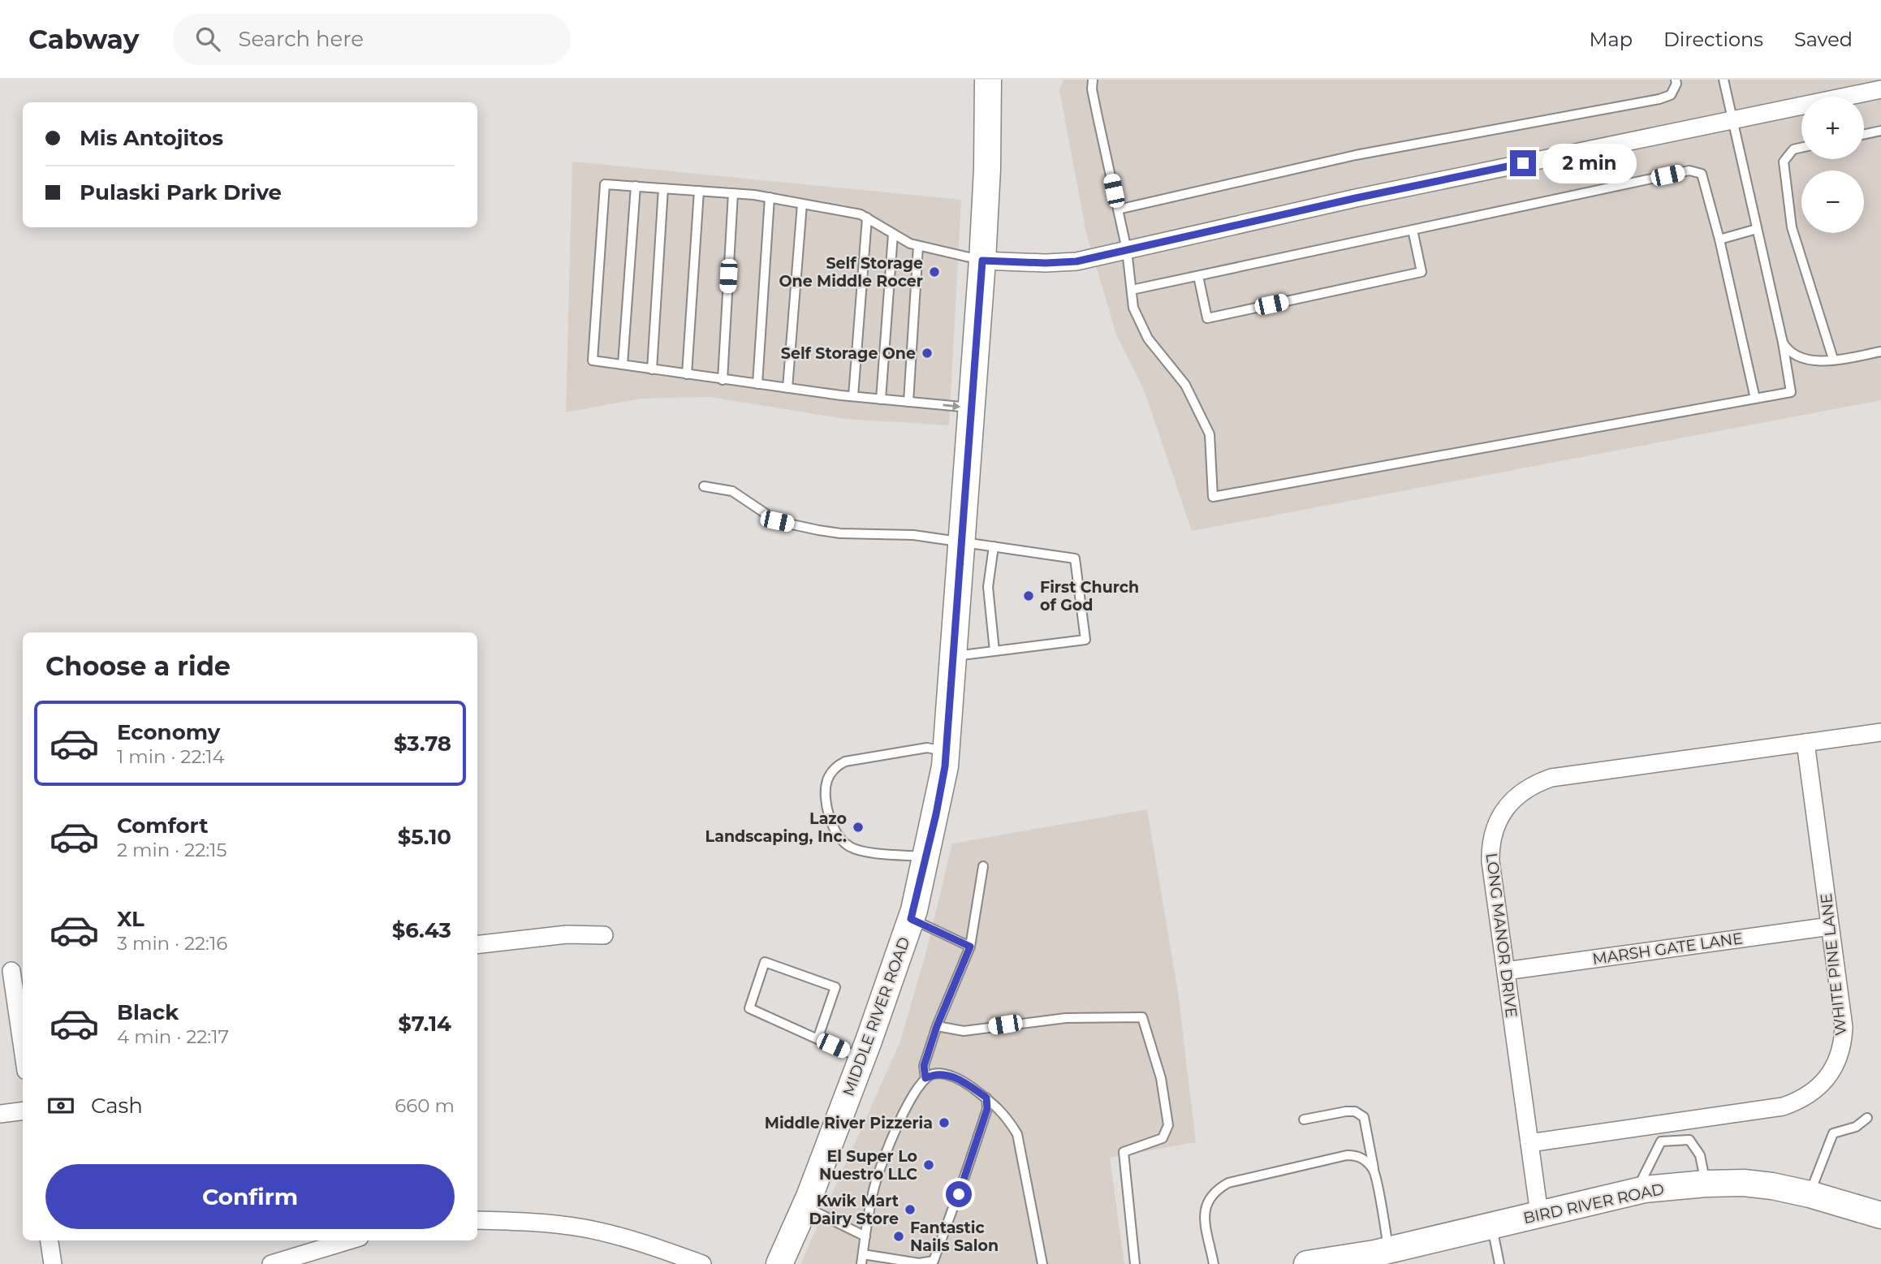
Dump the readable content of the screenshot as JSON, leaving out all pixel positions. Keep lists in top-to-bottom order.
{
  "streets": {
    "street": [
      "LONG MANOR DRIVE",
      "MARSH GATE LANE",
      "WHITE PINE LANE",
      "MIDDLE RIVER ROAD",
      "BIRD RIVER ROAD"
    ]
  },
  "crossings": [
    ["LONG MANOR DRIVE", "MARSH GATE LANE"],
    ["LONG MANOR DRIVE", "WHITE PINE LANE"],
    ["LONG MANOR DRIVE", "BIRD RIVER ROAD"],
    ["MARSH GATE LANE", "WHITE PINE LANE"]
  ],
  "places": [
    "Self Storage One Middle Rocer",
    "Self Storage One",
    "First Church of God",
    "Lazo Landscaping, Inc.",
    "Middle River Pizzeria",
    "El Super Lo Nuestro LLC",
    "Kwik Mart Dairy Store",
    "Fantastic Nails Salon"
  ],
  "page": {
    "header": "Cabway",
    "search": "Search here",
    "nav": ["Map", "Directions", "Saved"],
    "map_buttons": ["+", "−"],
    "banner": ["Mis Antojitos", "Pulaski Park Drive"],
    "bubble": "2 min",
    "heading": "Choose a ride",
    "list": [
      {
        "name": "Economy",
        "note": "1 min · 22:14",
        "value": "$3.78"
      },
      {
        "name": "Comfort",
        "note": "2 min · 22:15",
        "value": "$5.10"
      },
      {
        "name": "XL",
        "note": "3 min · 22:16",
        "value": "$6.43"
      },
      {
        "name": "Black",
        "note": "4 min · 22:17",
        "value": "$7.14"
      }
    ],
    "pay": ["Cash", "660 m"],
    "buttons": "Confirm"
  }
}
